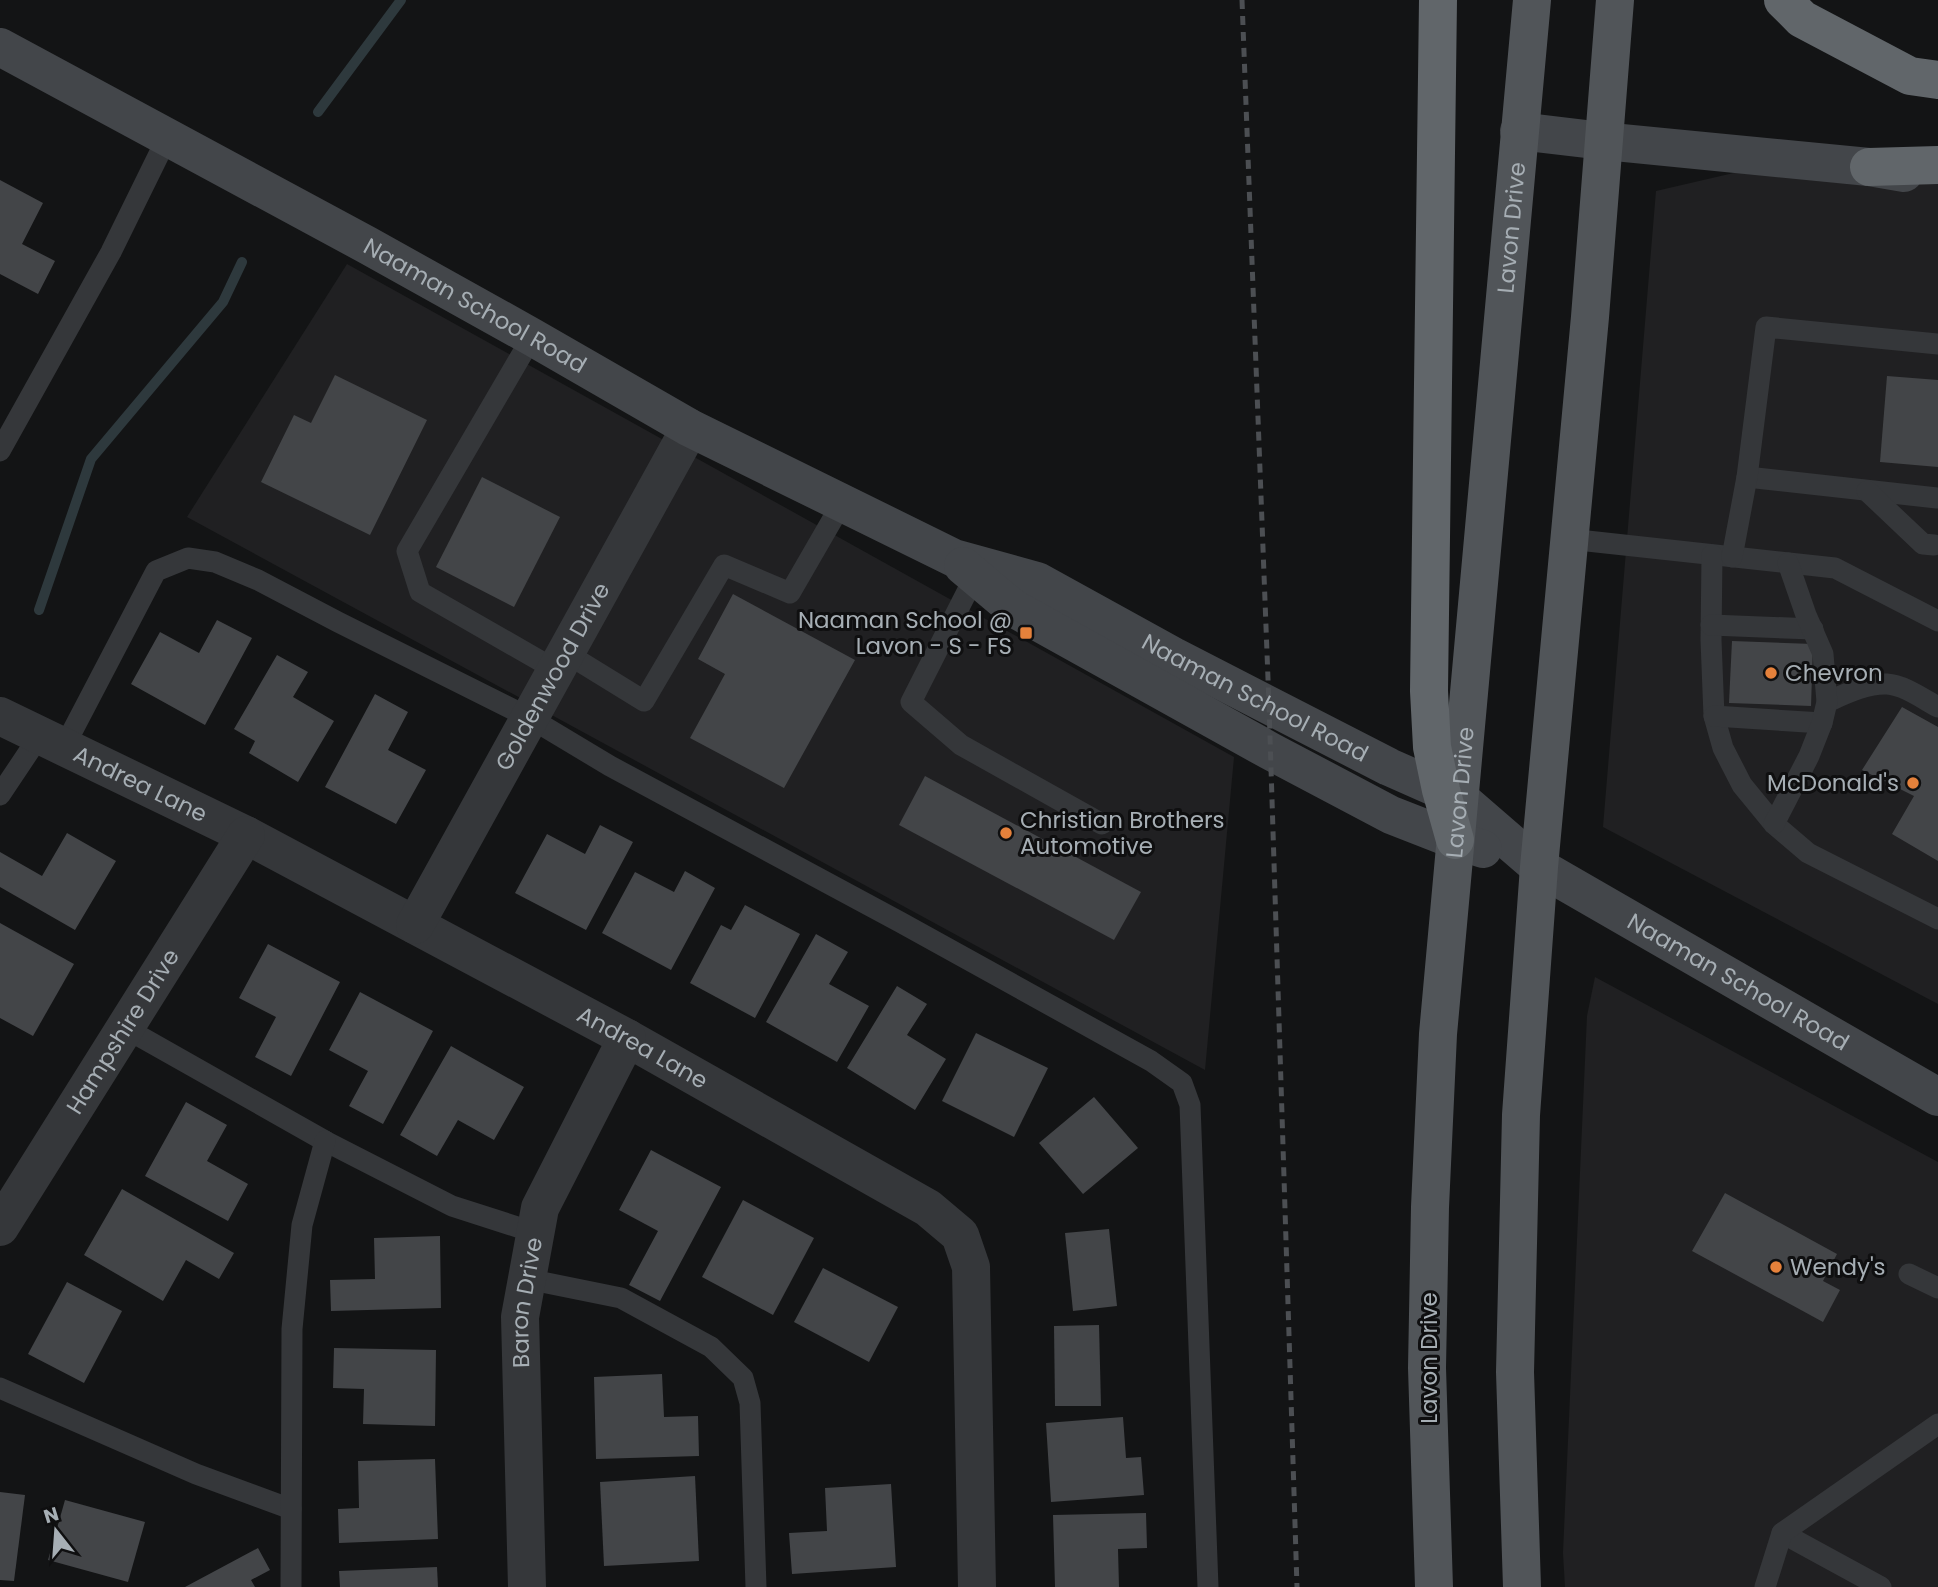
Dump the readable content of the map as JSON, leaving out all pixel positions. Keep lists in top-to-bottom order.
{
  "streets": {
    "main road": ["Lavon Drive", "Naaman School Road"],
    "street": [
      "Goldenwood Drive",
      "Andrea Lane",
      "Hampshire Drive",
      "Baron Drive"
    ]
  },
  "crossings": [
    ["Lavon Drive", "Naaman School Road"],
    ["Naaman School Road", "Goldenwood Drive"],
    ["Goldenwood Drive", "Andrea Lane"],
    ["Andrea Lane", "Hampshire Drive"],
    ["Andrea Lane", "Baron Drive"]
  ],
  "places": {
    "transit": ["Naaman School @ Lavon - S - FS"],
    "other": [
      "Chevron",
      "McDonald's",
      "Christian Brothers Automotive",
      "Wendy's"
    ]
  },
  "north": "top"
}
